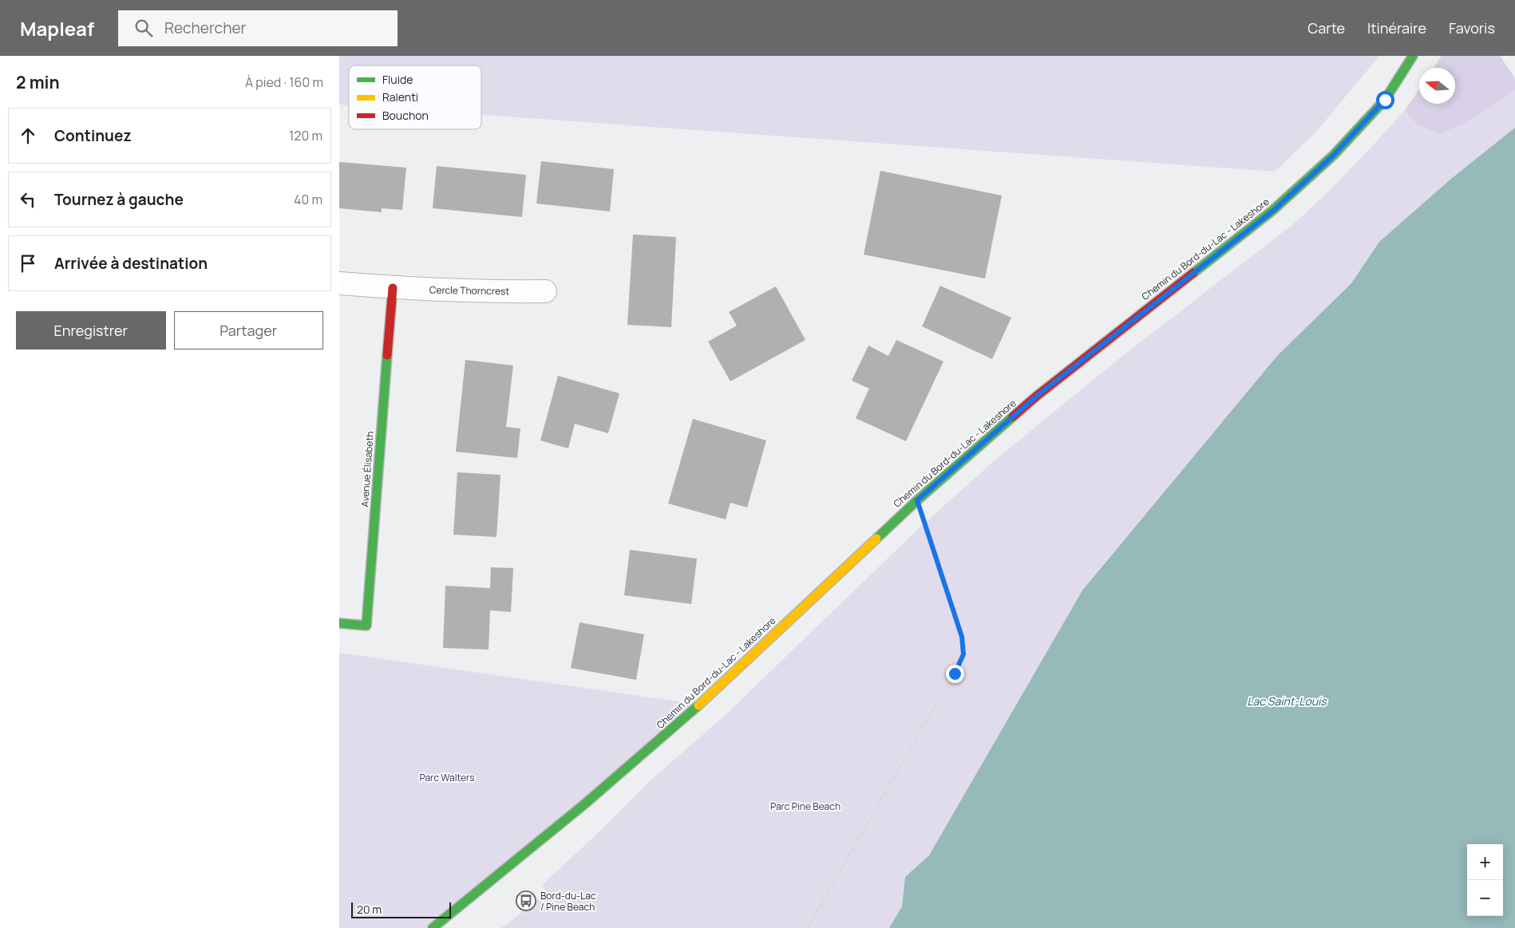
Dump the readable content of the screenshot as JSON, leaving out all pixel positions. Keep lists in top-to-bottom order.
{
  "streets": {
    "street": ["Chemin du Bord-du-Lac - Lakeshore", "Cercle Thorncrest", "Avenue Élisabeth"]
  },
  "crossings": [
    ["Cercle Thorncrest", "Avenue Élisabeth"]
  ],
  "water": ["Lac Saint-Louis"],
  "parks": ["Parc Walters", "Parc Pine Beach"],
  "places": {
    "bus stop": ["Bord-du-Lac / Pine Beach"]
  },
  "legend": ["Fluide", "Ralenti", "Bouchon"],
  "scale_bar": "20 m",
  "north": "left",
  "page": {
    "header": "Mapleaf",
    "search": "Rechercher",
    "nav": ["Carte", "Itinéraire", "Favoris"],
    "heading": ["2 min", "À pied · 160 m"],
    "list": [
      ["Continuez", "120 m"],
      ["Tournez à gauche", "40 m"],
      "Arrivée à destination"
    ],
    "buttons": ["Enregistrer", "Partager"],
    "map_buttons": ["+", "−"],
    "scale": "20 m"
  }
}
